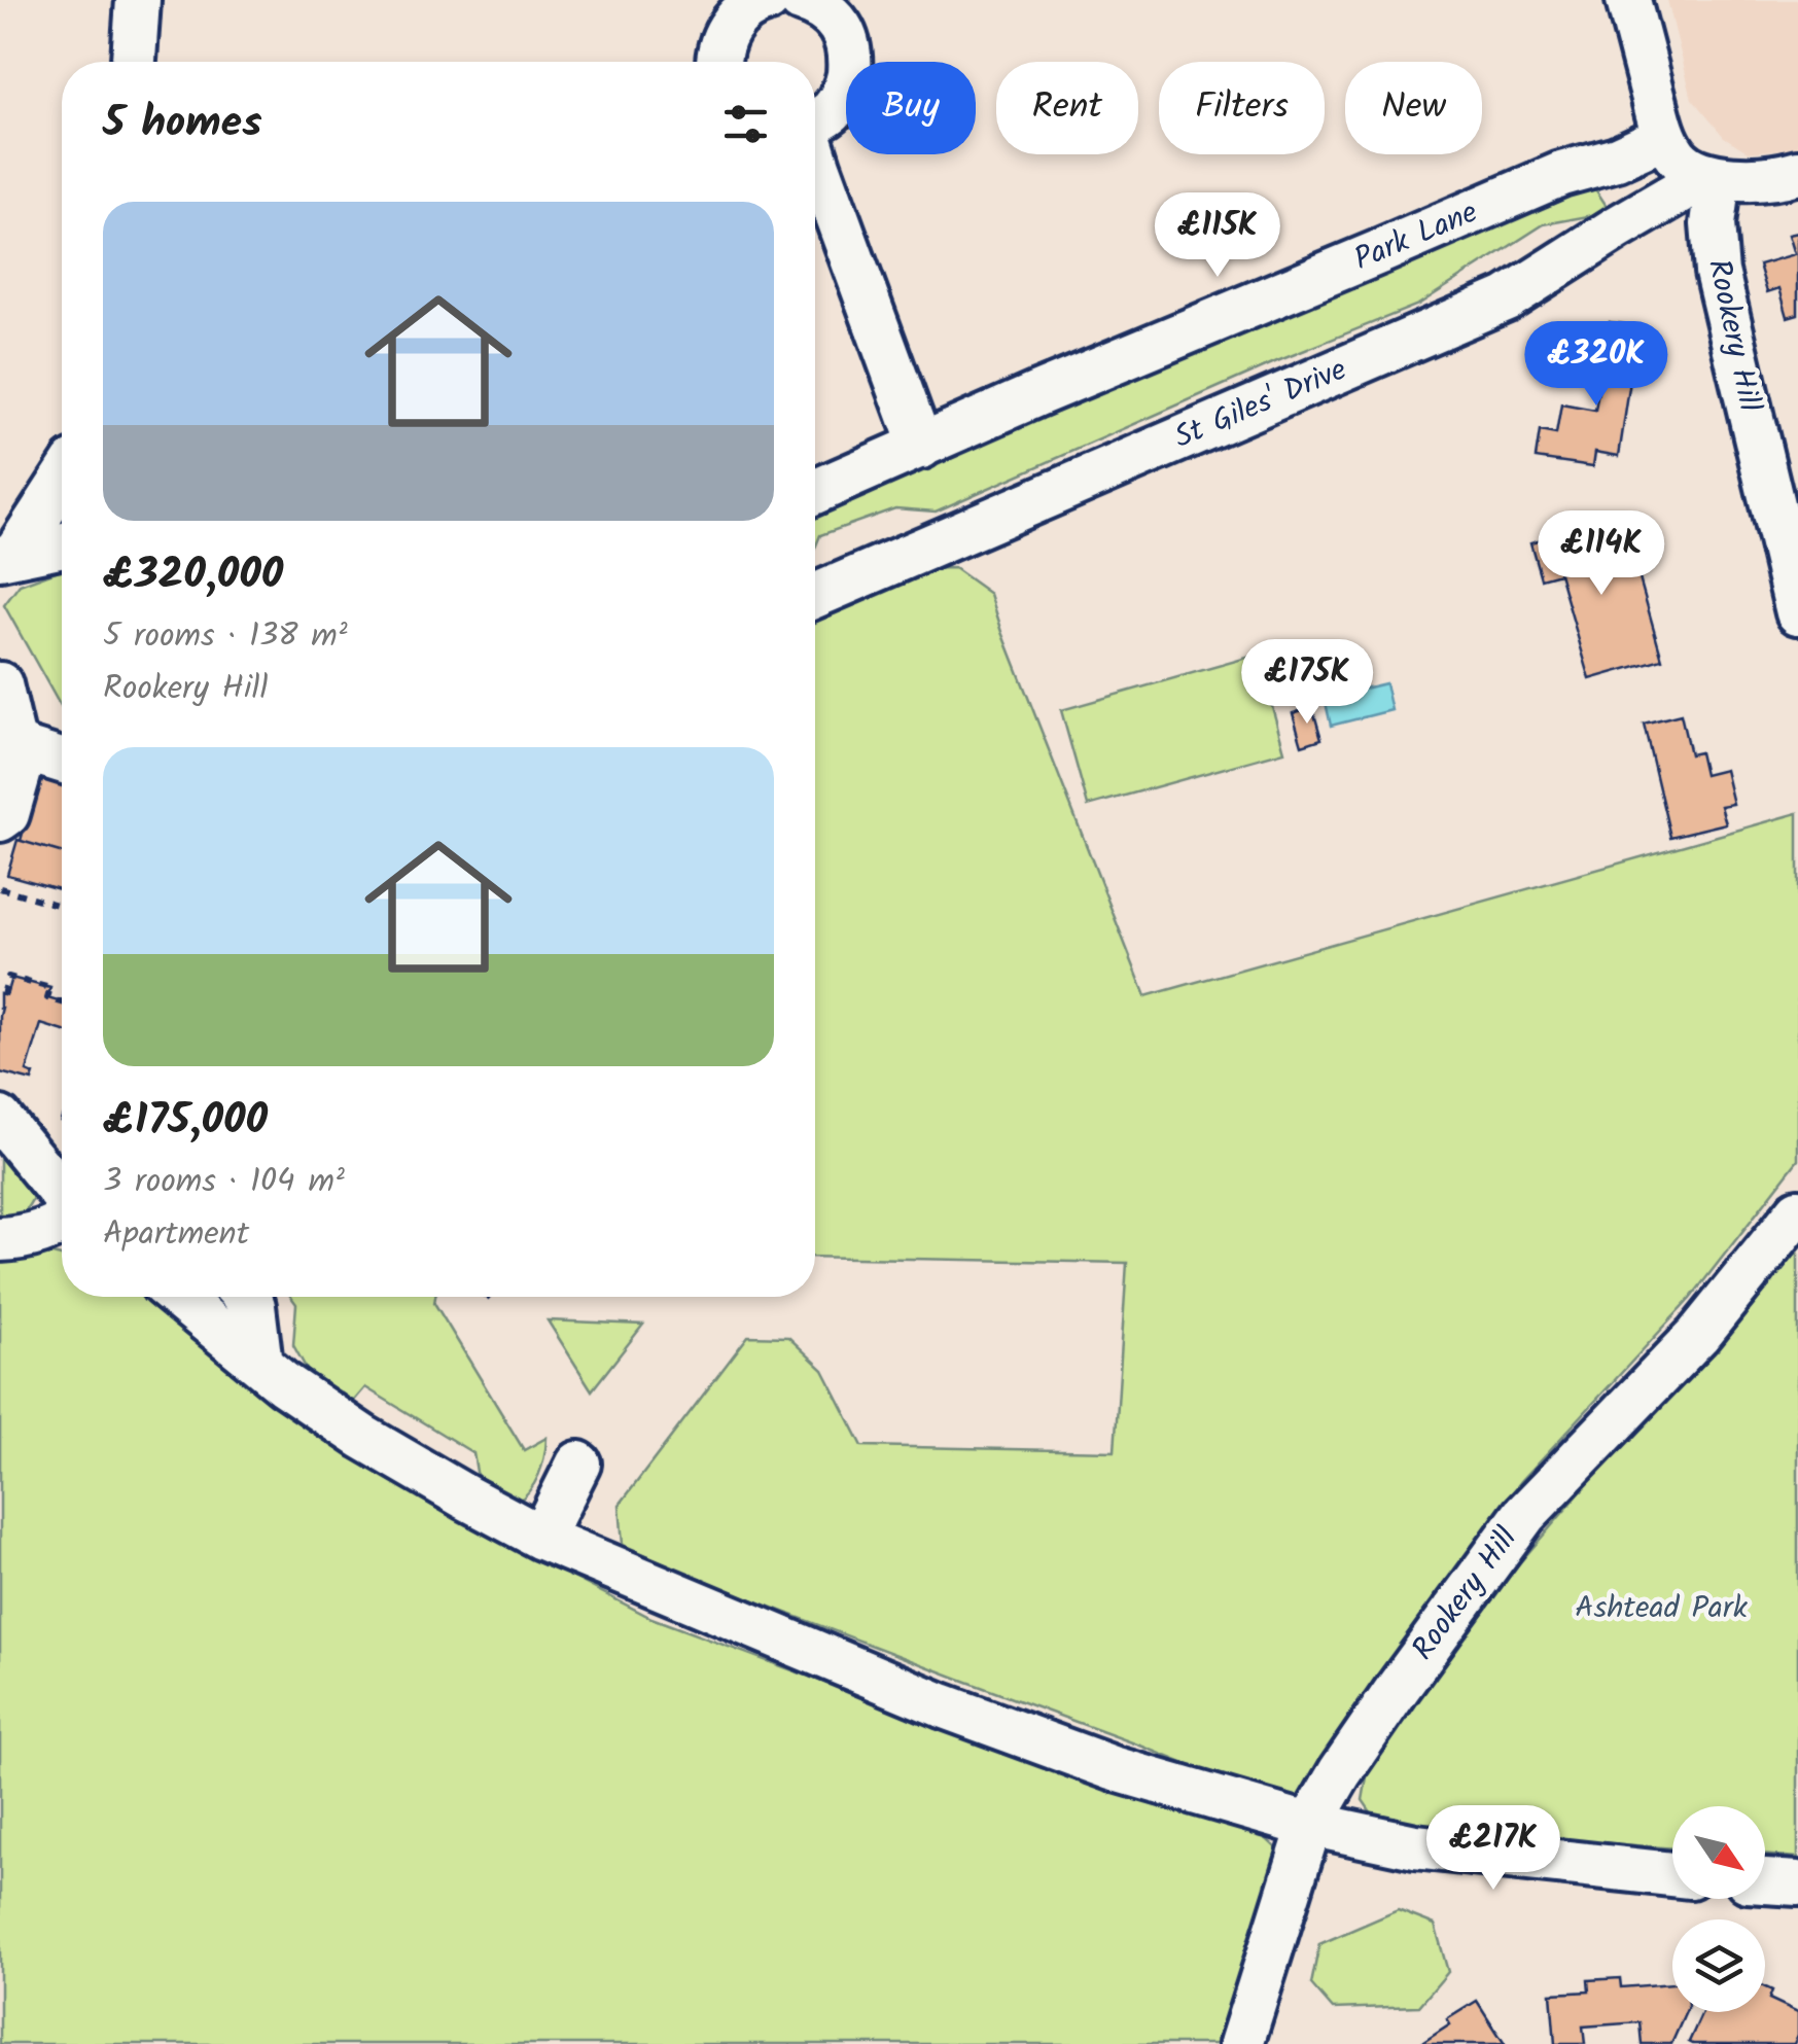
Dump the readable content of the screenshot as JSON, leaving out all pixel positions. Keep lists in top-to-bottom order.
{
  "streets": {
    "street": ["Park Lane", "Rookery Hill", "St Giles' Drive"]
  },
  "crossings": [
    ["Rookery Hill", "St Giles' Drive"]
  ],
  "parks": ["Ashtead Park"],
  "north": "bottom right",
  "page": {
    "chip": [
      "Buy",
      "Rent",
      "Filters",
      "New"
    ],
    "heading": "5 homes",
    "list": [
      {
        "name": "£320,000",
        "note": "5 rooms · 138 m² · Rookery Hill"
      },
      {
        "name": "£175,000",
        "note": "3 rooms · 104 m² · Apartment"
      }
    ],
    "price": [
      "£115K",
      "£320K",
      "£114K",
      "£175K",
      "£217K"
    ]
  }
}
